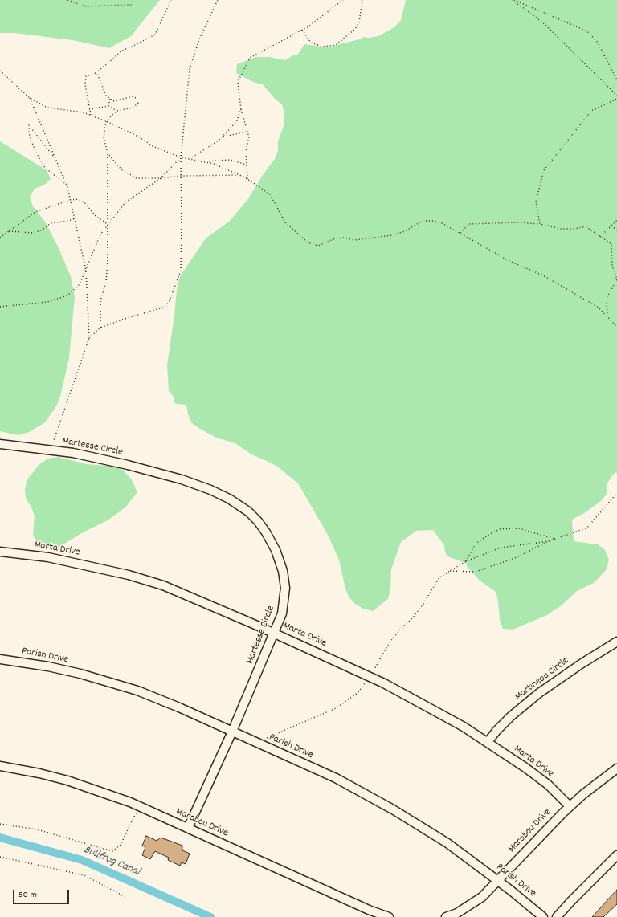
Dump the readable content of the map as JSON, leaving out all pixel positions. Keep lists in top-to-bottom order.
{
  "streets": {
    "street": [
      "Martesse Circle",
      "Marta Drive",
      "Parish Drive",
      "Martineau Circle",
      "Marabou Drive"
    ]
  },
  "crossings": [
    ["Martesse Circle", "Marta Drive"],
    ["Martesse Circle", "Parish Drive"],
    ["Martesse Circle", "Marabou Drive"],
    ["Marta Drive", "Martineau Circle"],
    ["Marta Drive", "Marabou Drive"],
    ["Parish Drive", "Marabou Drive"]
  ],
  "water": ["Bullfrog Canal"],
  "scale_bar": "50 m"
}
